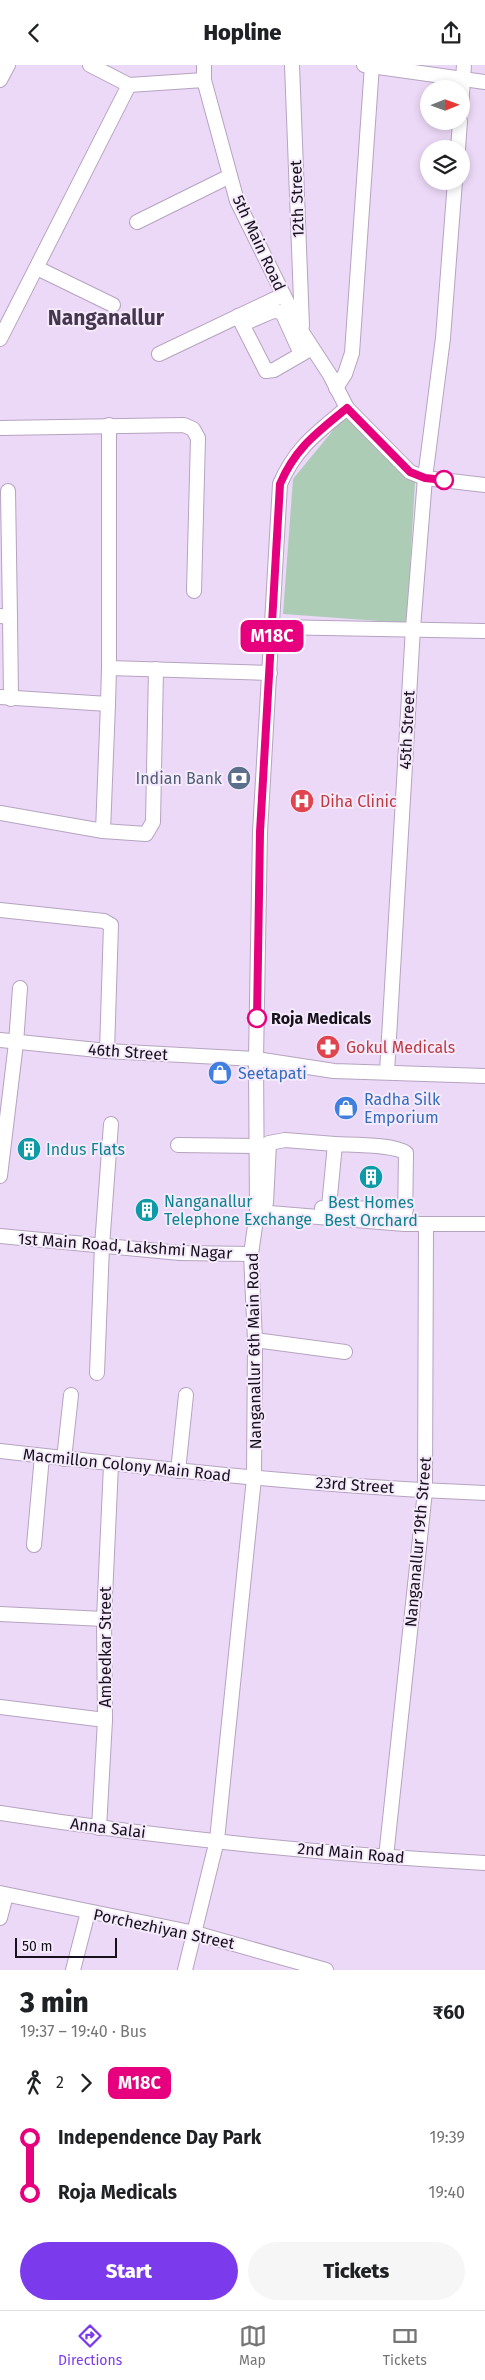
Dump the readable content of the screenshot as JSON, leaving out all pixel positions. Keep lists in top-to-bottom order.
{
  "streets": {
    "street": [
      "12th Street",
      "5th Main Road",
      "45th Street",
      "46th Street",
      "1st Main Road, Lakshmi Nagar",
      "Nanganallur 6th Main Road",
      "Macmillon Colony Main Road",
      "23rd Street",
      "Nanganallur 19th Street",
      "Ambedkar Street",
      "Anna Salai",
      "2nd Main Road",
      "Porchezhiyan Street"
    ]
  },
  "crossings": [
    ["12th Street", "5th Main Road"],
    ["5th Main Road", "45th Street"],
    ["5th Main Road", "Nanganallur 6th Main Road"],
    ["45th Street", "46th Street"],
    ["46th Street", "Nanganallur 6th Main Road"],
    ["1st Main Road, Lakshmi Nagar", "Nanganallur 6th Main Road"],
    ["Nanganallur 6th Main Road", "Macmillon Colony Main Road"],
    ["Nanganallur 6th Main Road", "23rd Street"],
    ["Nanganallur 6th Main Road", "Anna Salai"],
    ["Nanganallur 6th Main Road", "2nd Main Road"],
    ["Nanganallur 6th Main Road", "Porchezhiyan Street"],
    ["Macmillon Colony Main Road", "23rd Street"],
    ["Macmillon Colony Main Road", "Ambedkar Street"],
    ["23rd Street", "Nanganallur 19th Street"],
    ["Nanganallur 19th Street", "2nd Main Road"],
    ["Ambedkar Street", "Anna Salai"],
    ["Anna Salai", "2nd Main Road"]
  ],
  "districts": ["Nanganallur"],
  "places": {
    "bank": ["Indian Bank"],
    "hospital": ["Diha Clinic"],
    "other": ["Roja Medicals"],
    "pharmacy": ["Gokul Medicals"],
    "shop": ["Seetapati", "Radha Silk Emporium"],
    "building": ["Indus Flats", "Best Homes Best Orchard", "Nanganallur Telephone Exchange"]
  },
  "lines": ["bus line M18C"],
  "scale_bar": "50 m",
  "north": "right",
  "page": {
    "header": "Hopline",
    "on_map": "M18C",
    "scale": "50 m",
    "heading": ["3 min", "19:37 – 19:40 · Bus", "₹60"],
    "legs": ["2", "M18C"],
    "list": [
      {
        "name": "Independence Day Park",
        "value": "19:39"
      },
      {
        "name": "Roja Medicals",
        "value": "19:40"
      }
    ],
    "buttons": ["Start", "Tickets"],
    "tabs": ["Directions", "Map", "Tickets"]
  }
}
